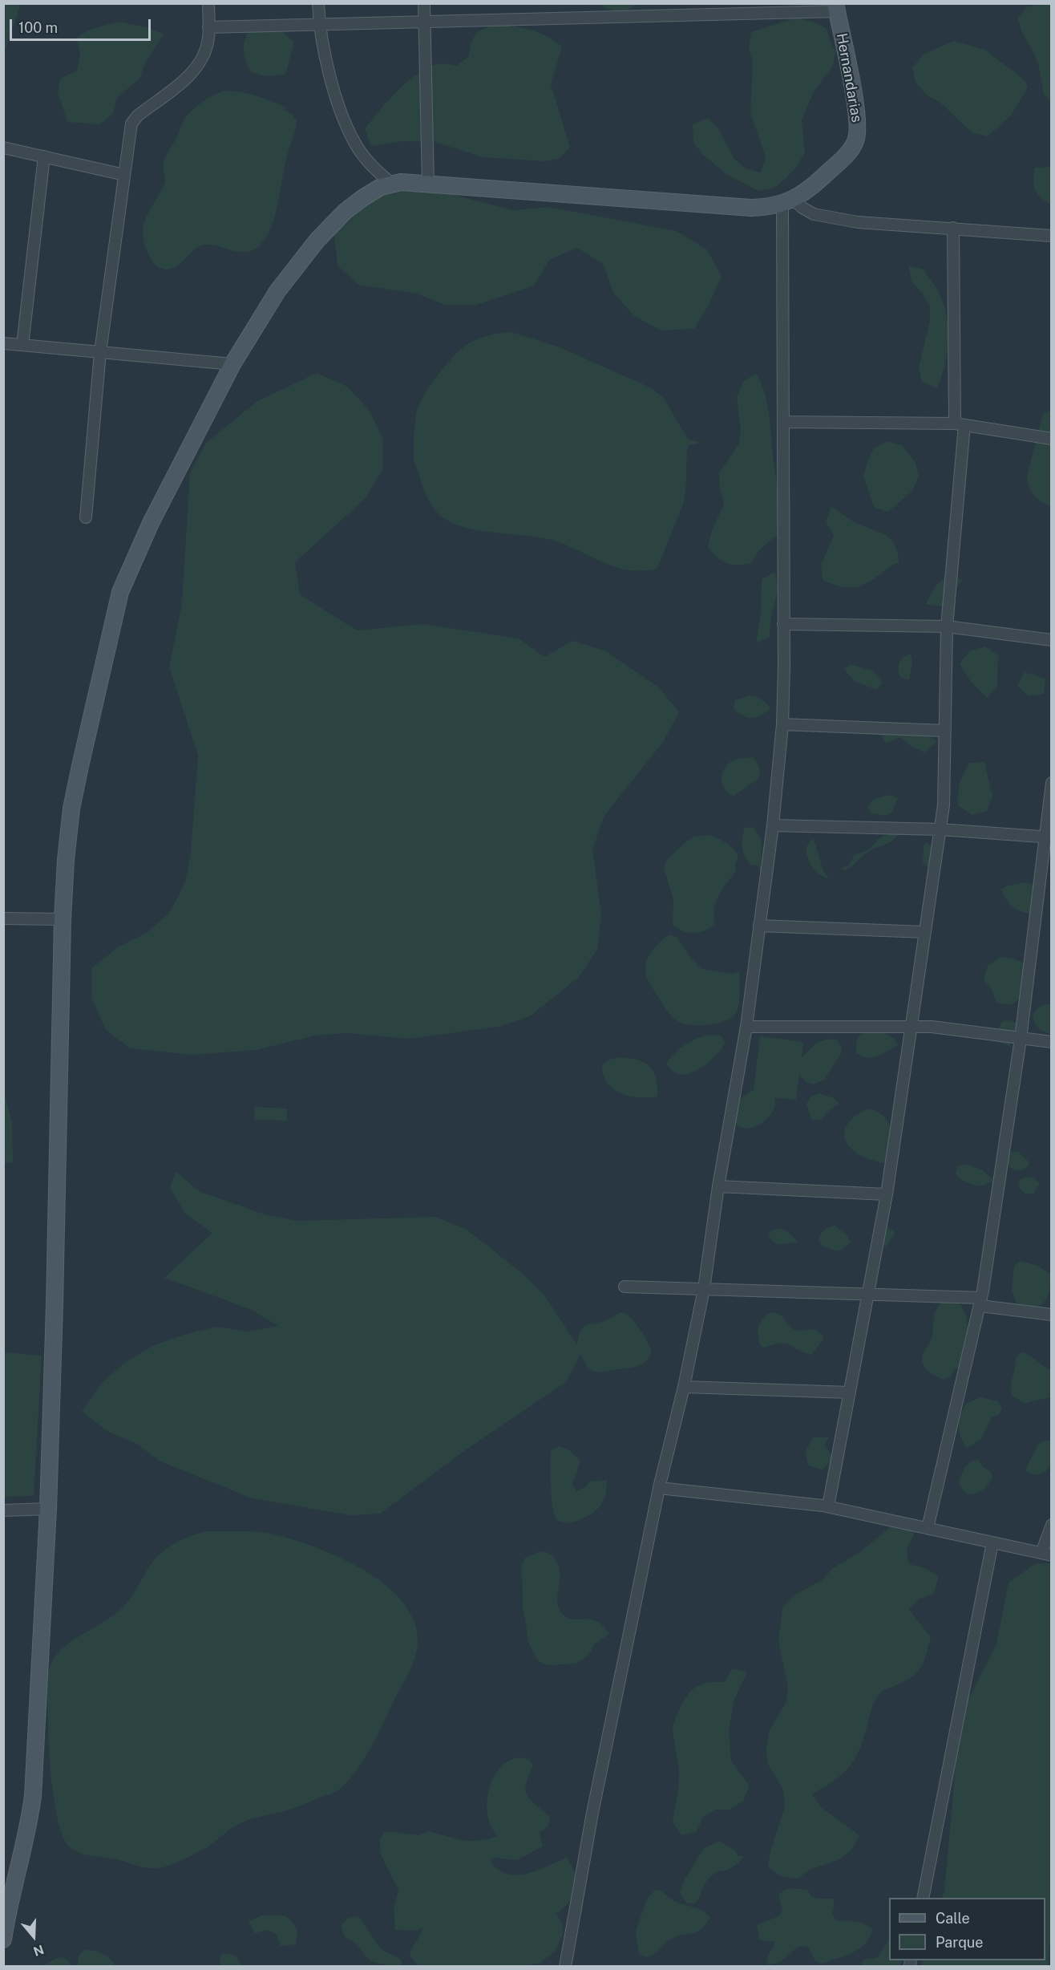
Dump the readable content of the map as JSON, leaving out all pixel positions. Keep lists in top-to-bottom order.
{
  "streets": {
    "street": ["Hernandarias"]
  },
  "legend": ["Calle", "Parque"],
  "scale_bar": "100 m",
  "north": "bottom"
}
